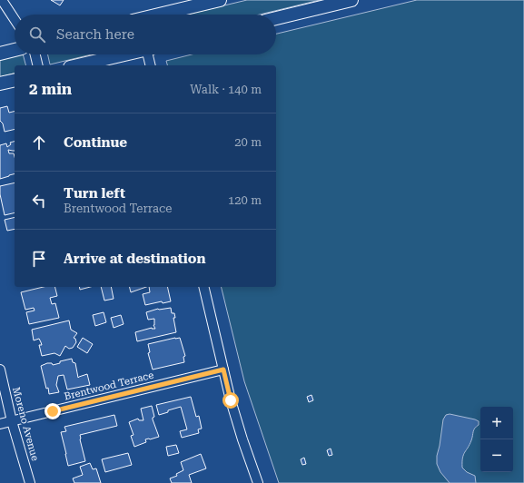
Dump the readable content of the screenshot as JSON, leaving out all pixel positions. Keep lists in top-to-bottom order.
{
  "streets": {
    "street": ["Brentwood Terrace", "Moreno Avenue"]
  },
  "crossings": [
    ["Brentwood Terrace", "Moreno Avenue"]
  ],
  "page": {
    "search": "Search here",
    "heading": ["2 min", "Walk · 140 m"],
    "list": [
      ["Continue", "20 m"],
      ["Turn left", "Brentwood Terrace", "120 m"],
      "Arrive at destination"
    ],
    "map_buttons": ["+", "−"]
  }
}
